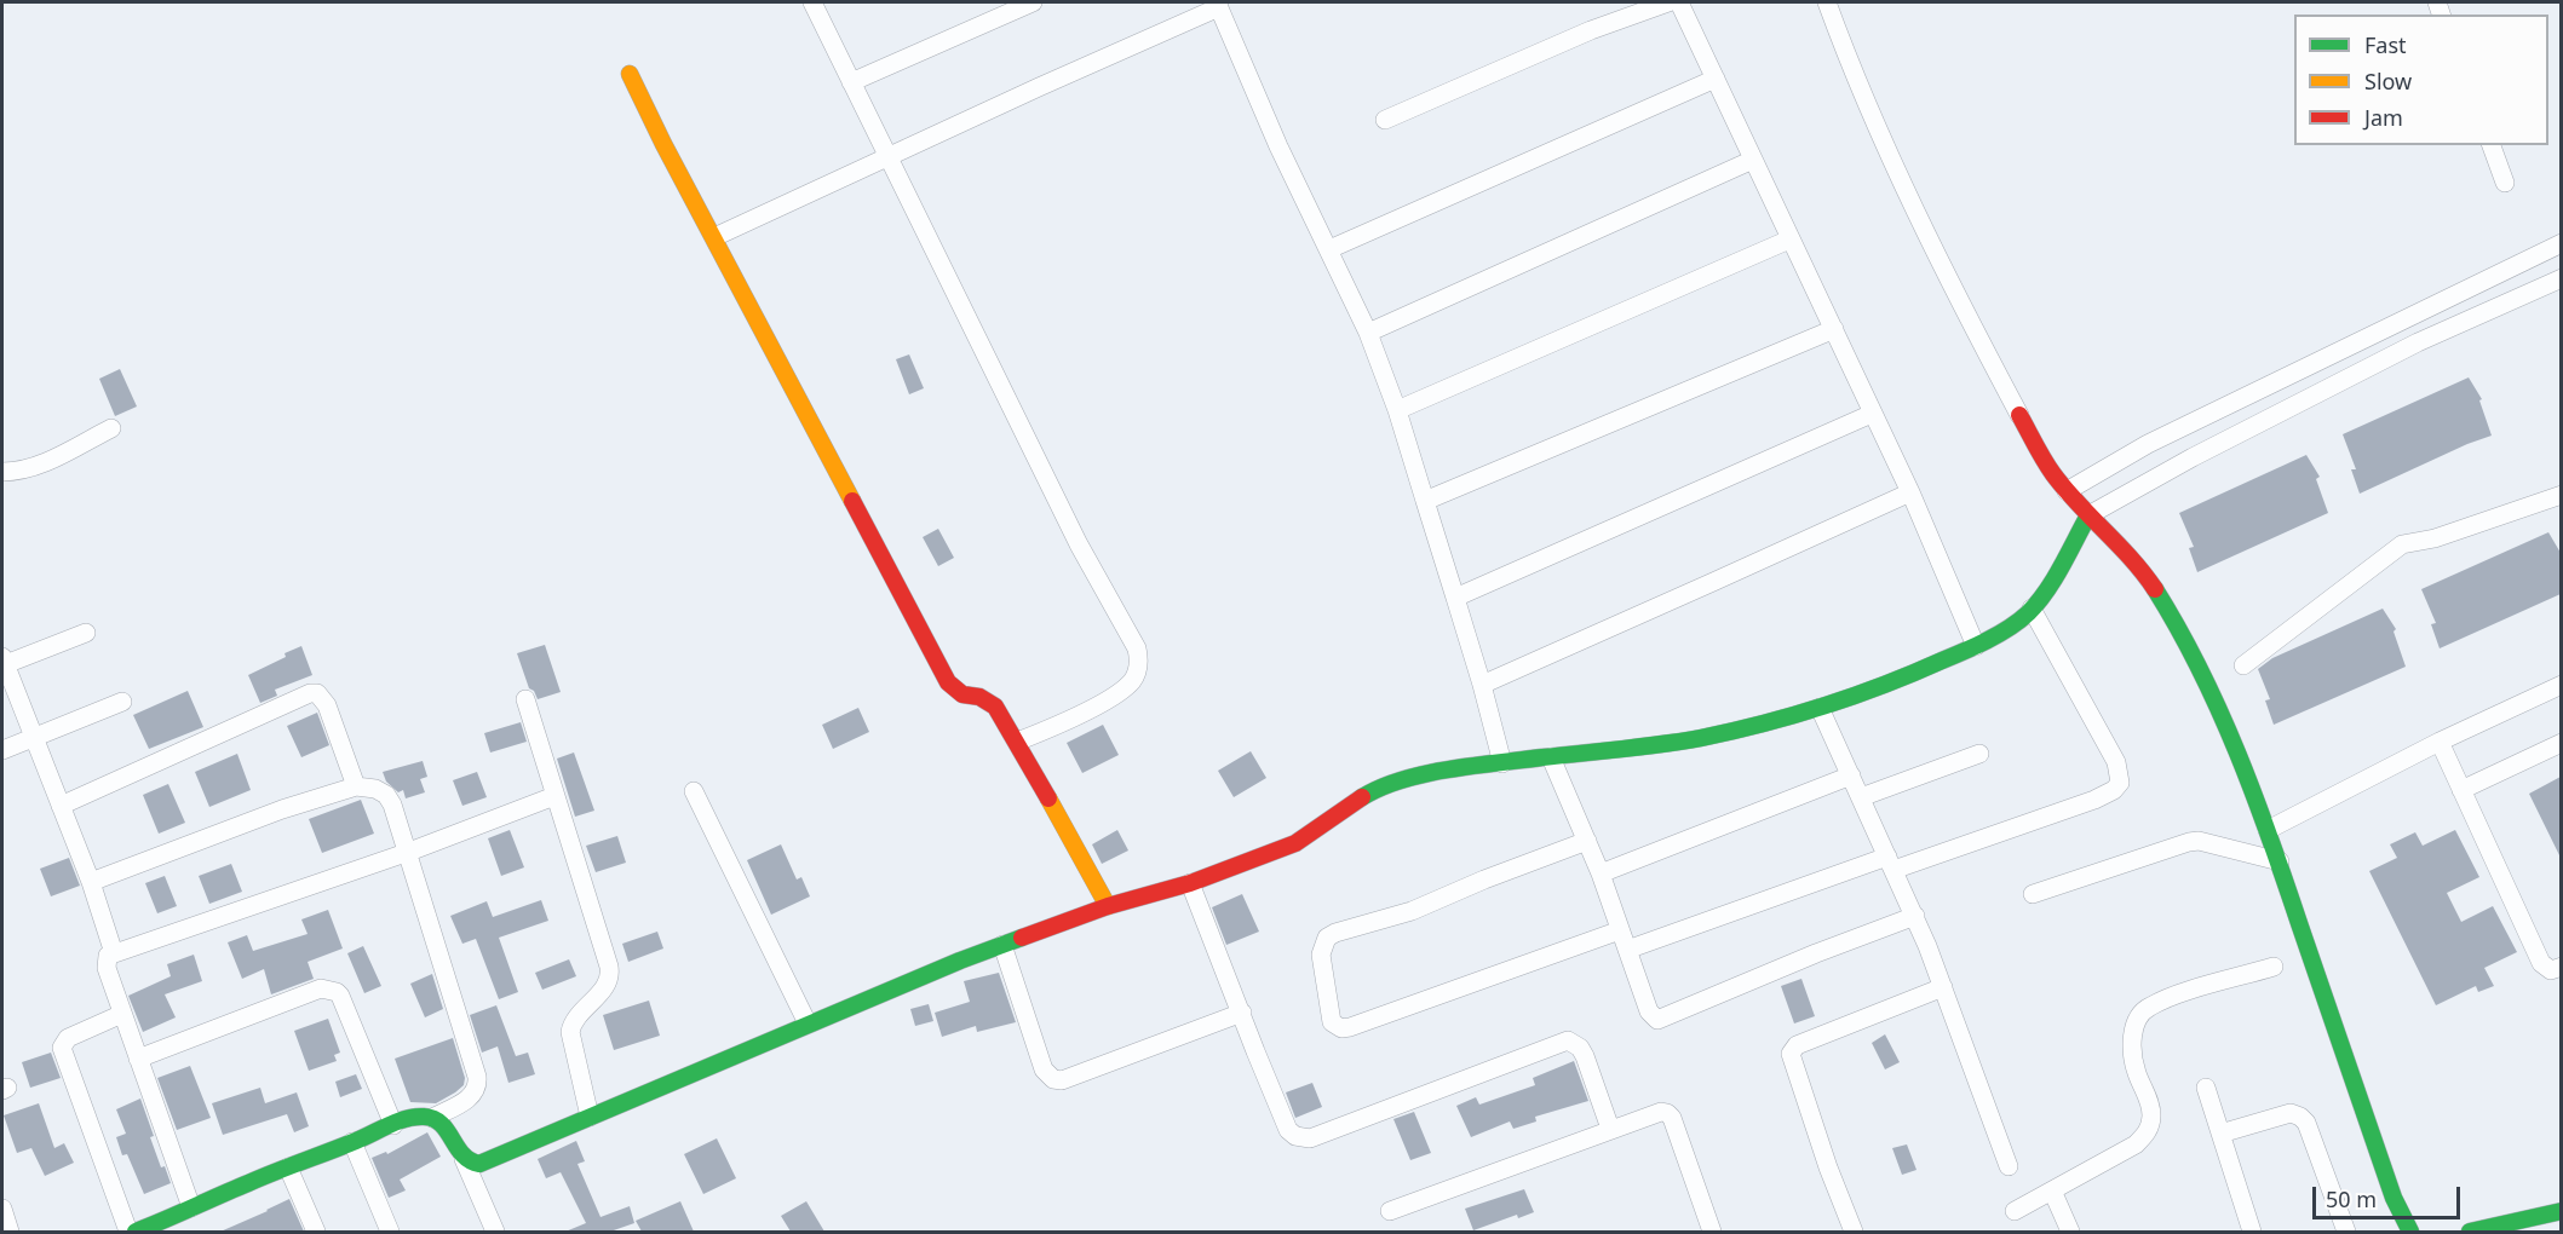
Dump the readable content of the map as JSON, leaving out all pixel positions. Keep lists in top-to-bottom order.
{
  "legend": ["Fast", "Slow", "Jam"],
  "scale_bar": "50 m"
}
